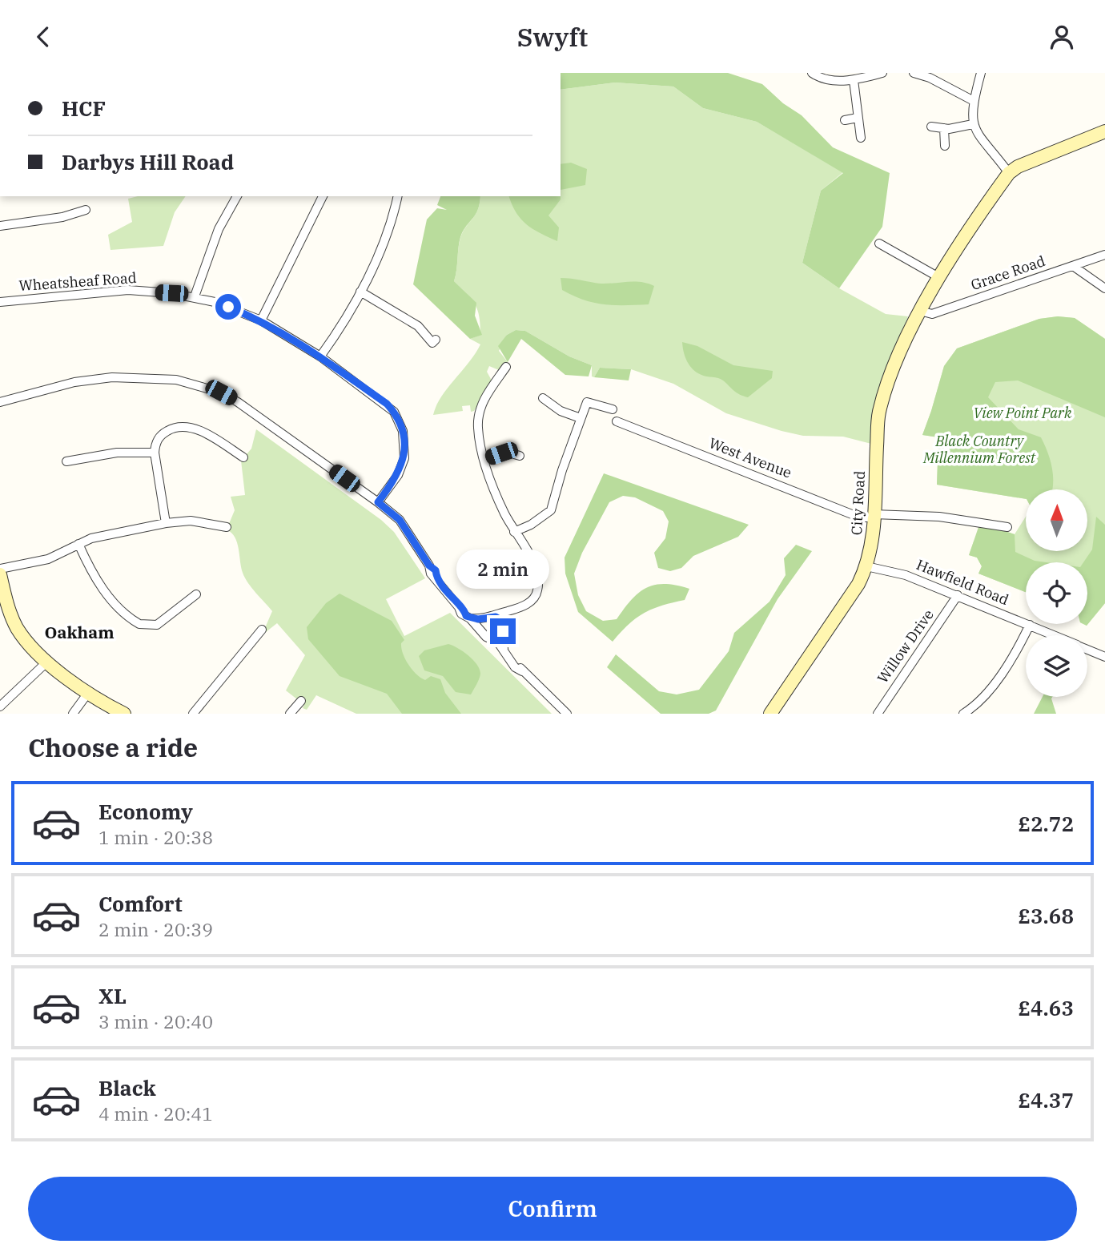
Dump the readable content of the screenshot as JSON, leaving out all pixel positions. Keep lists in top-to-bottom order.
{
  "streets": {
    "street": [
      "Grace Road",
      "Wheatsheaf Road",
      "West Avenue",
      "City Road",
      "Hawfield Road",
      "Willow Drive"
    ]
  },
  "crossings": [
    ["Grace Road", "City Road"],
    ["West Avenue", "City Road"],
    ["City Road", "Hawfield Road"],
    ["Hawfield Road", "Willow Drive"]
  ],
  "districts": ["Oakham"],
  "parks": ["View Point Park", "Black Country Millennium Forest"],
  "north": "top",
  "page": {
    "header": "Swyft",
    "banner": ["HCF", "Darbys Hill Road"],
    "bubble": "2 min",
    "heading": "Choose a ride",
    "list": [
      {
        "name": "Economy",
        "note": "1 min · 20:38",
        "value": "£2.72"
      },
      {
        "name": "Comfort",
        "note": "2 min · 20:39",
        "value": "£3.68"
      },
      {
        "name": "XL",
        "note": "3 min · 20:40",
        "value": "£4.63"
      },
      {
        "name": "Black",
        "note": "4 min · 20:41",
        "value": "£4.37"
      }
    ],
    "buttons": "Confirm"
  }
}
